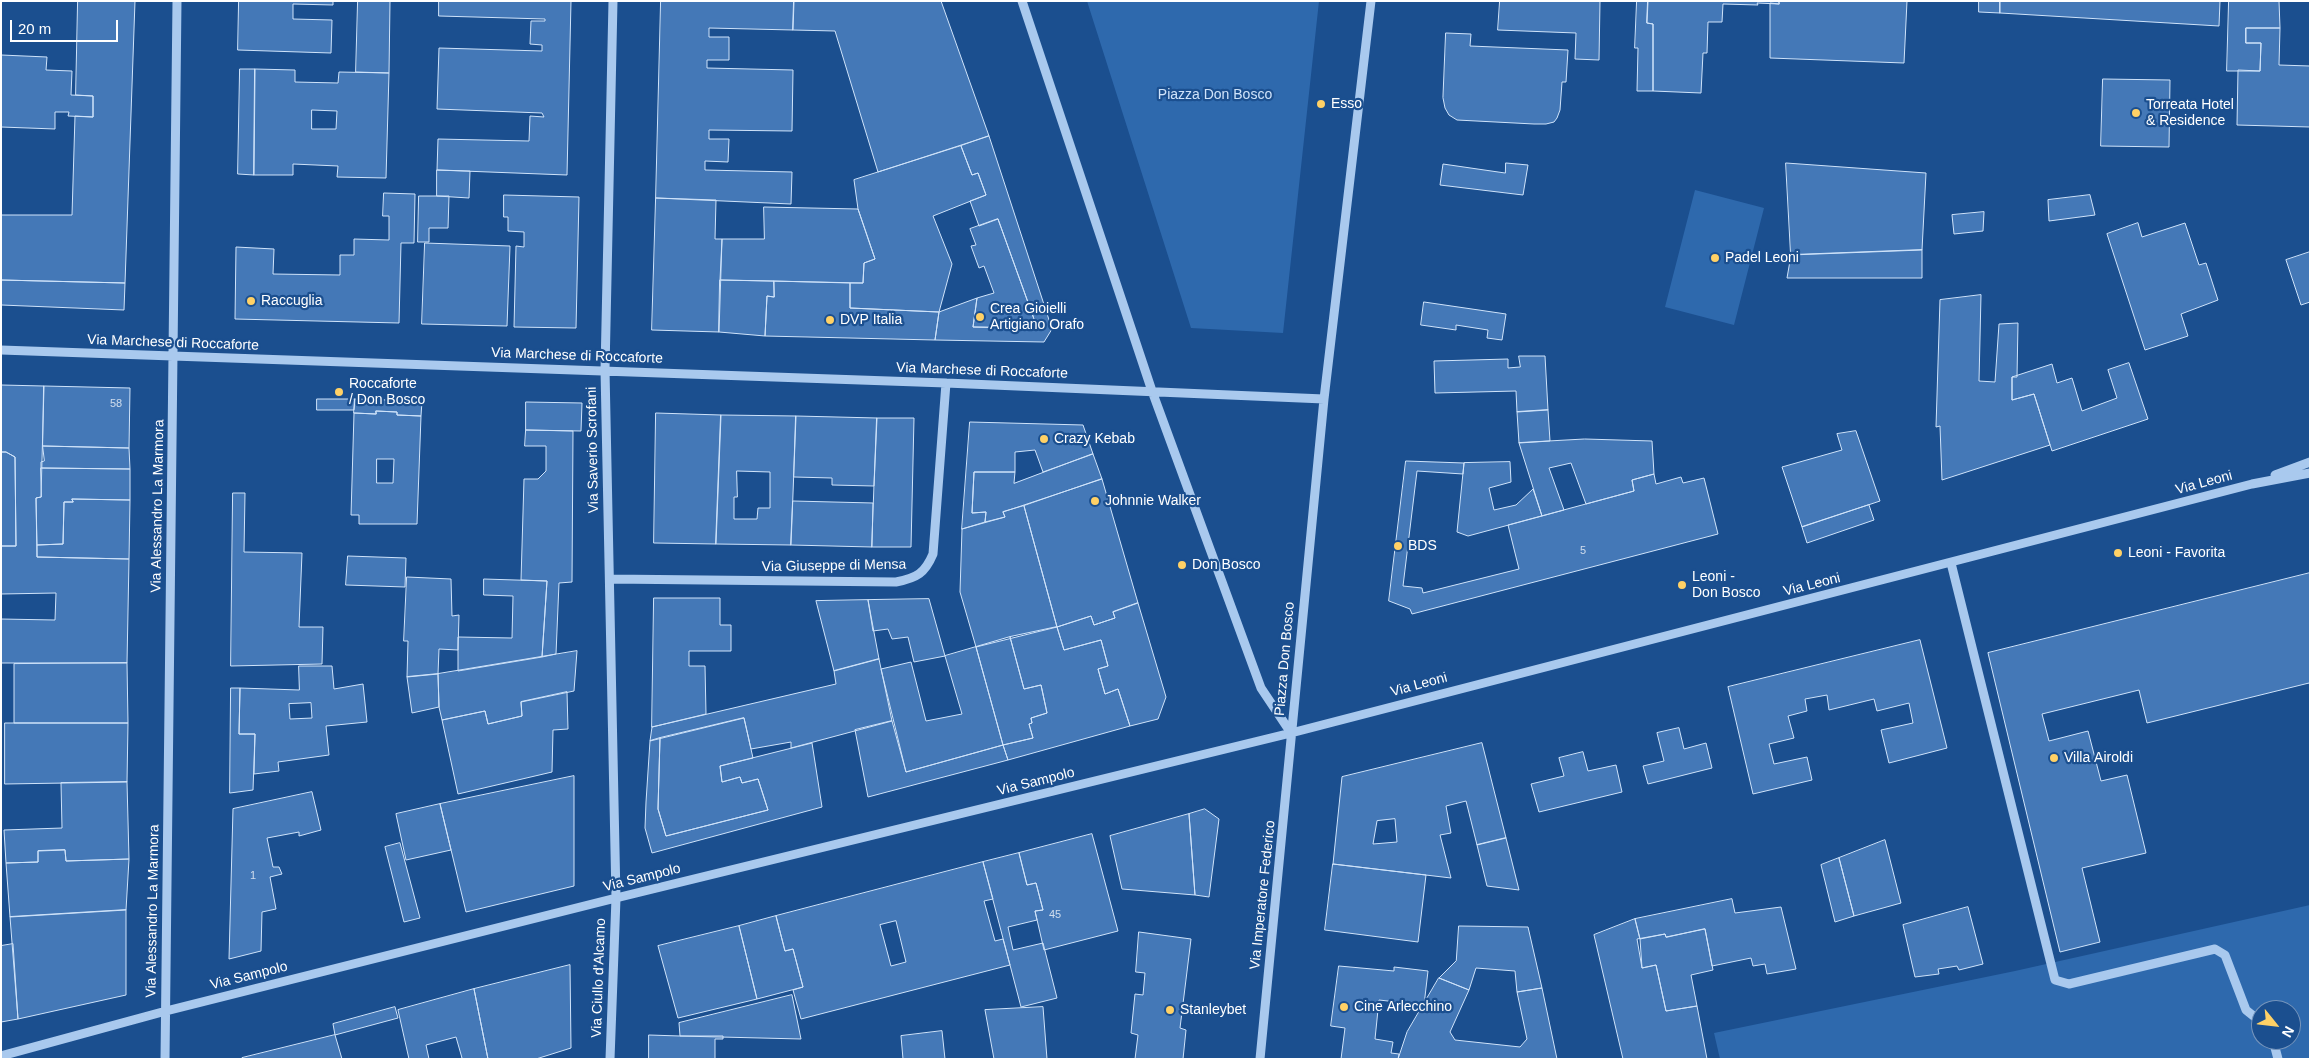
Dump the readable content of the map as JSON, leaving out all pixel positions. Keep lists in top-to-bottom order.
{
  "streets": {
    "street": [
      "Via Marchese di Roccaforte",
      "Via Saverio Scrofani",
      "Via Leoni",
      "Via Alessandro La Marmora",
      "Via Giuseppe di Mensa",
      "Piazza Don Bosco",
      "Via Sampolo",
      "Via Imperatore Federico",
      "Via Ciullo d'Alcamo"
    ]
  },
  "crossings": [
    ["Via Marchese di Roccaforte", "Via Saverio Scrofani"],
    ["Via Marchese di Roccaforte", "Via Alessandro La Marmora"],
    ["Via Marchese di Roccaforte", "Via Giuseppe di Mensa"],
    ["Via Marchese di Roccaforte", "Piazza Don Bosco"],
    ["Via Saverio Scrofani", "Via Giuseppe di Mensa"],
    ["Via Saverio Scrofani", "Via Sampolo"],
    ["Via Saverio Scrofani", "Via Ciullo d'Alcamo"],
    ["Via Leoni", "Piazza Don Bosco"],
    ["Via Leoni", "Via Sampolo"],
    ["Via Leoni", "Via Imperatore Federico"],
    ["Via Alessandro La Marmora", "Via Sampolo"],
    ["Piazza Don Bosco", "Via Sampolo"],
    ["Piazza Don Bosco", "Via Imperatore Federico"],
    ["Via Sampolo", "Via Imperatore Federico"],
    ["Via Sampolo", "Via Ciullo d'Alcamo"]
  ],
  "parks": ["Piazza Don Bosco"],
  "places": [
    "Esso",
    "Torreata Hotel & Residence",
    "Padel Leoni",
    "Raccuglia",
    "Crea Gioielli Artigiano Orafo",
    "DVP Italia",
    "Roccaforte / Don Bosco",
    "Crazy Kebab",
    "Johnnie Walker",
    "BDS",
    "Leoni - Favorita",
    "Don Bosco",
    "Leoni - Don Bosco",
    "Villa Airoldi",
    "Cine Arlecchino",
    "Stanleybet"
  ],
  "house_numbers": [
    "58",
    "5",
    "1",
    "45"
  ],
  "scale_bar": "20 m",
  "north": "bottom right"
}
